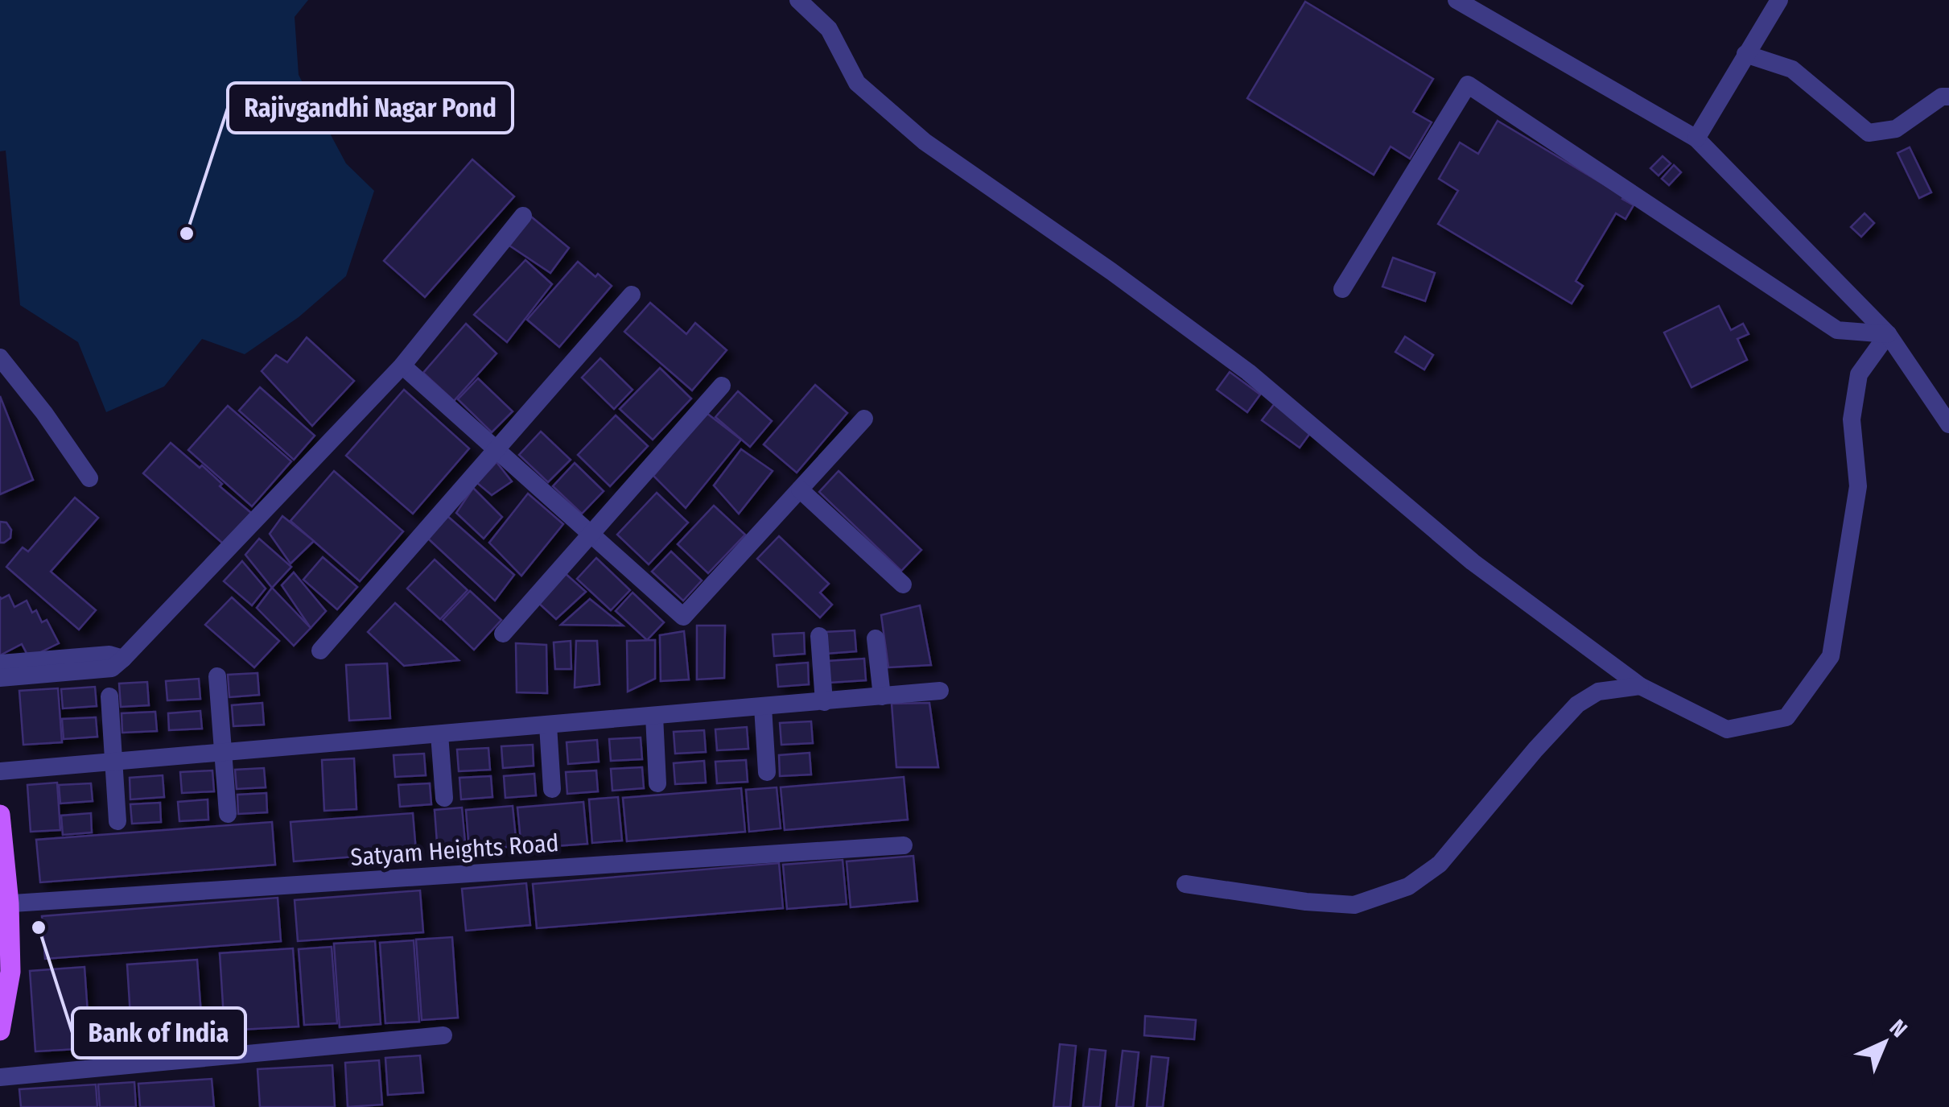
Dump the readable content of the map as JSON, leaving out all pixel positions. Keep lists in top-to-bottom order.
{
  "streets": {
    "street": ["Satyam Heights Road"]
  },
  "places": ["Rajivgandhi Nagar Pond", "Bank of India"],
  "north": "top right"
}
